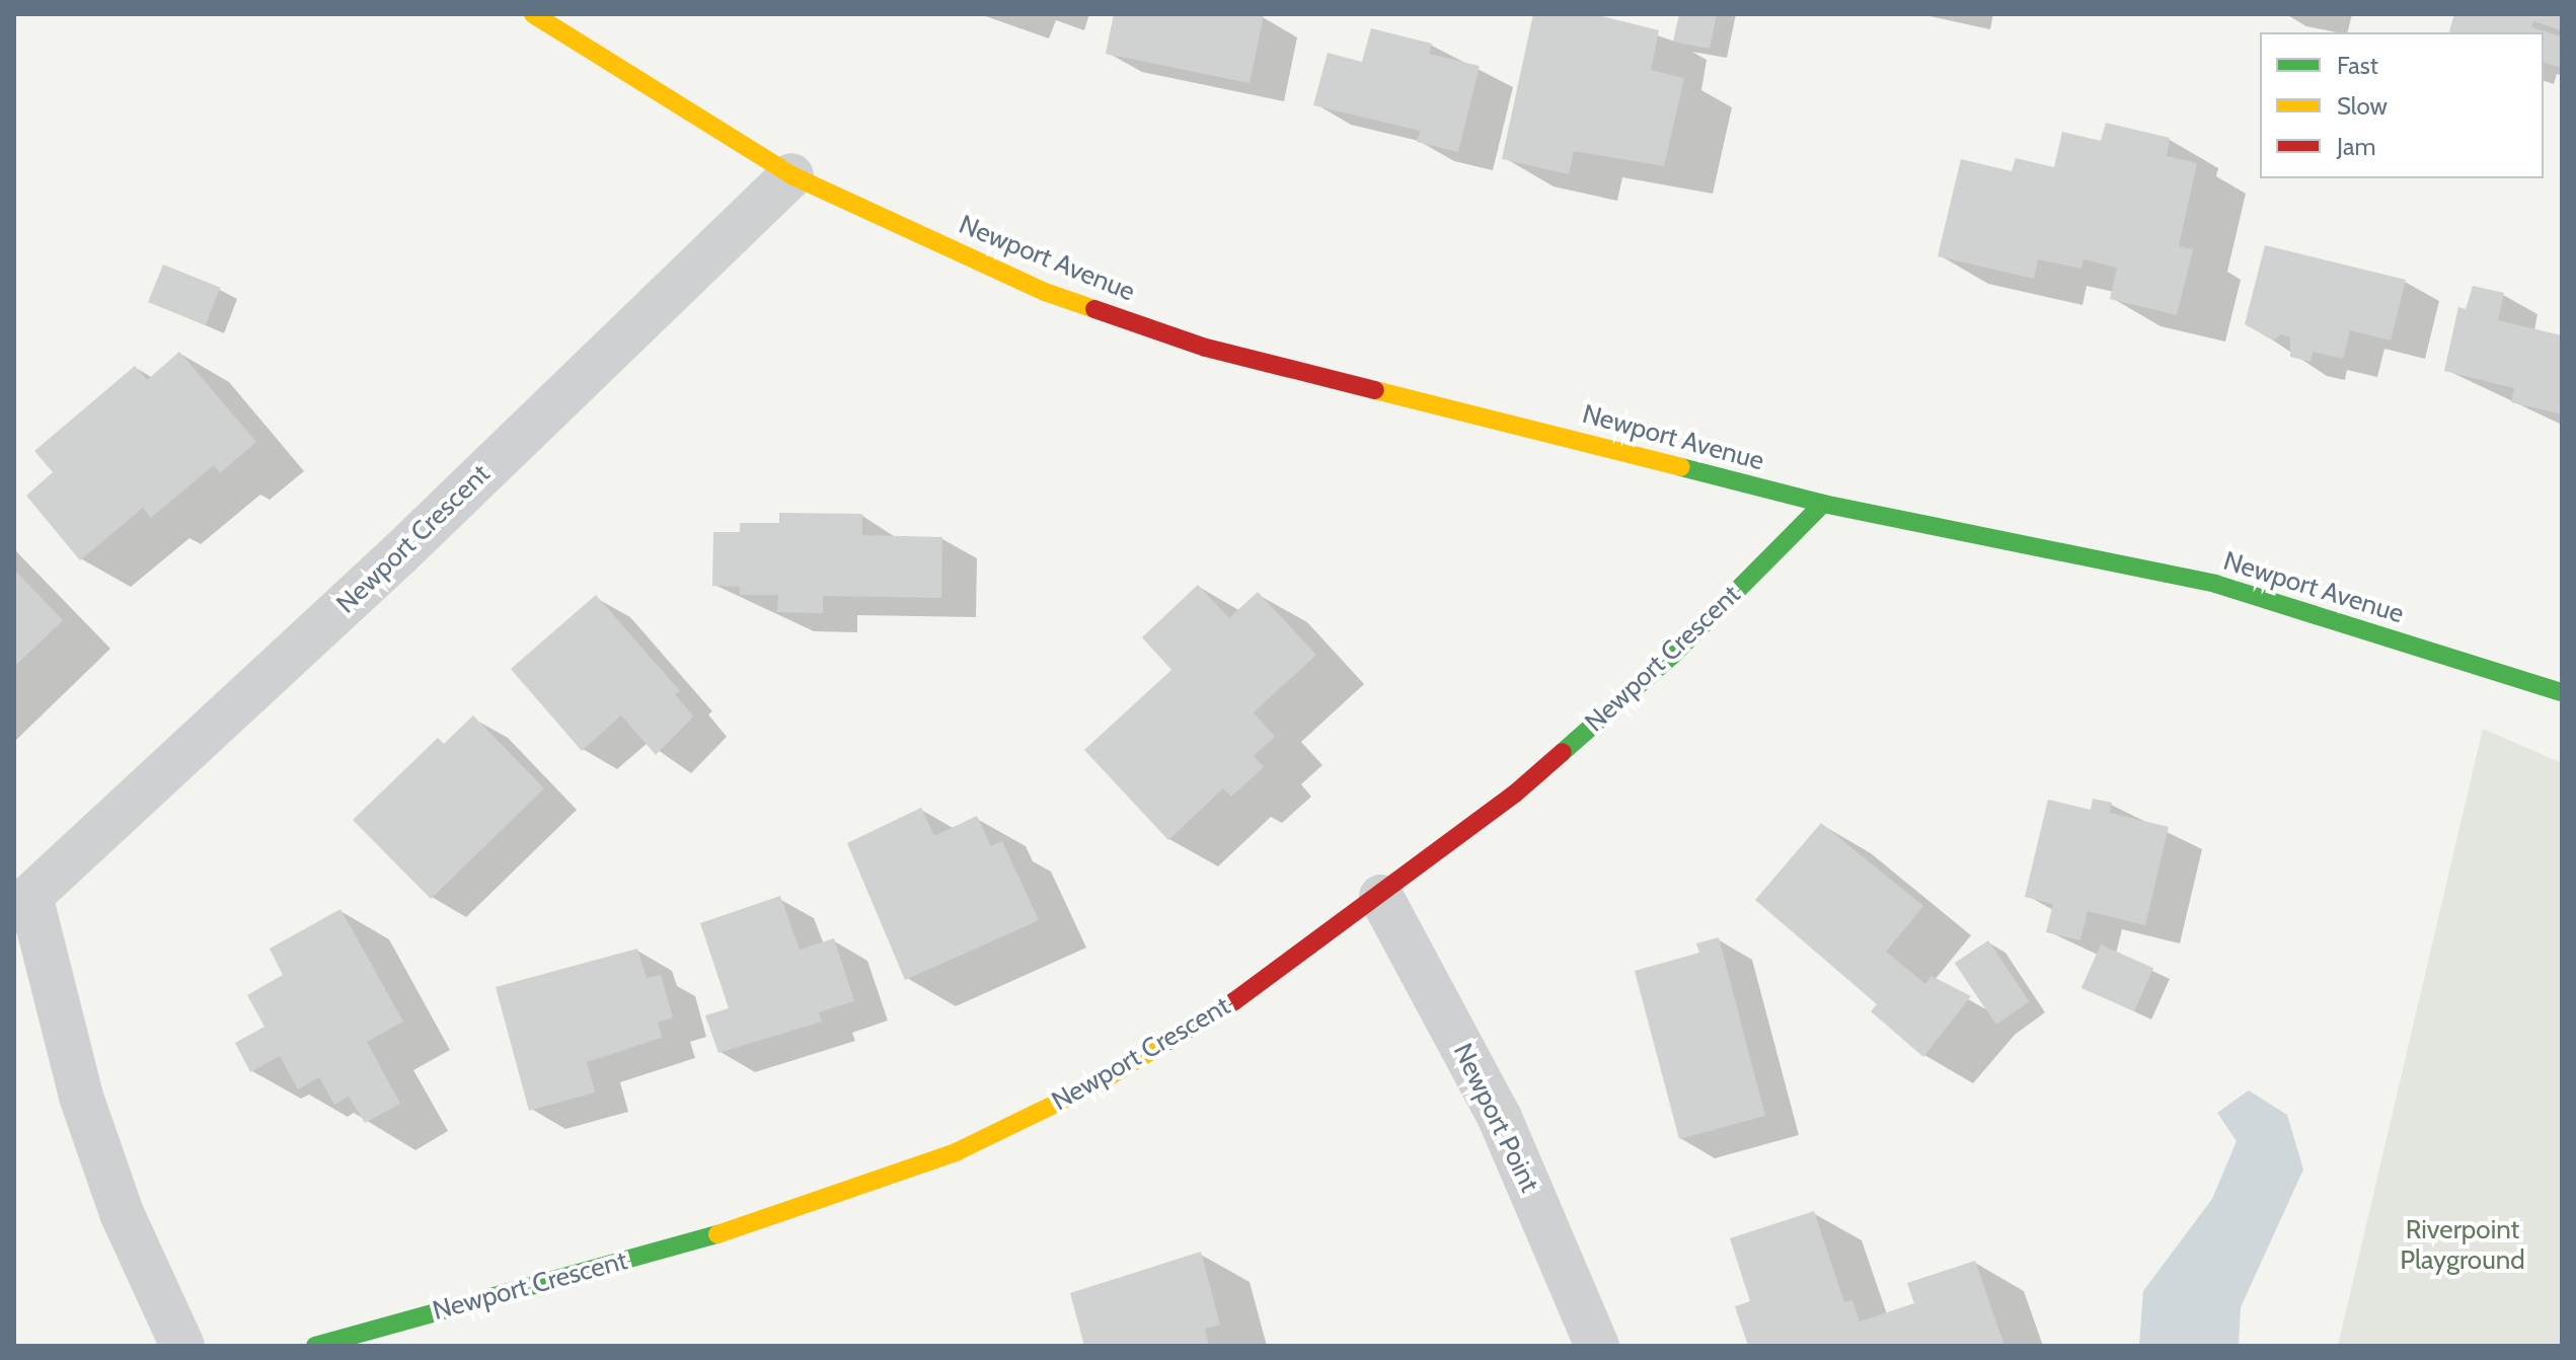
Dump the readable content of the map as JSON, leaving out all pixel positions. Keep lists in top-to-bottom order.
{
  "streets": {
    "street": ["Newport Avenue", "Newport Crescent", "Newport Point"]
  },
  "crossings": [
    ["Newport Avenue", "Newport Crescent"],
    ["Newport Crescent", "Newport Point"]
  ],
  "parks": ["Riverpoint Playground"],
  "legend": ["Fast", "Slow", "Jam"]
}
